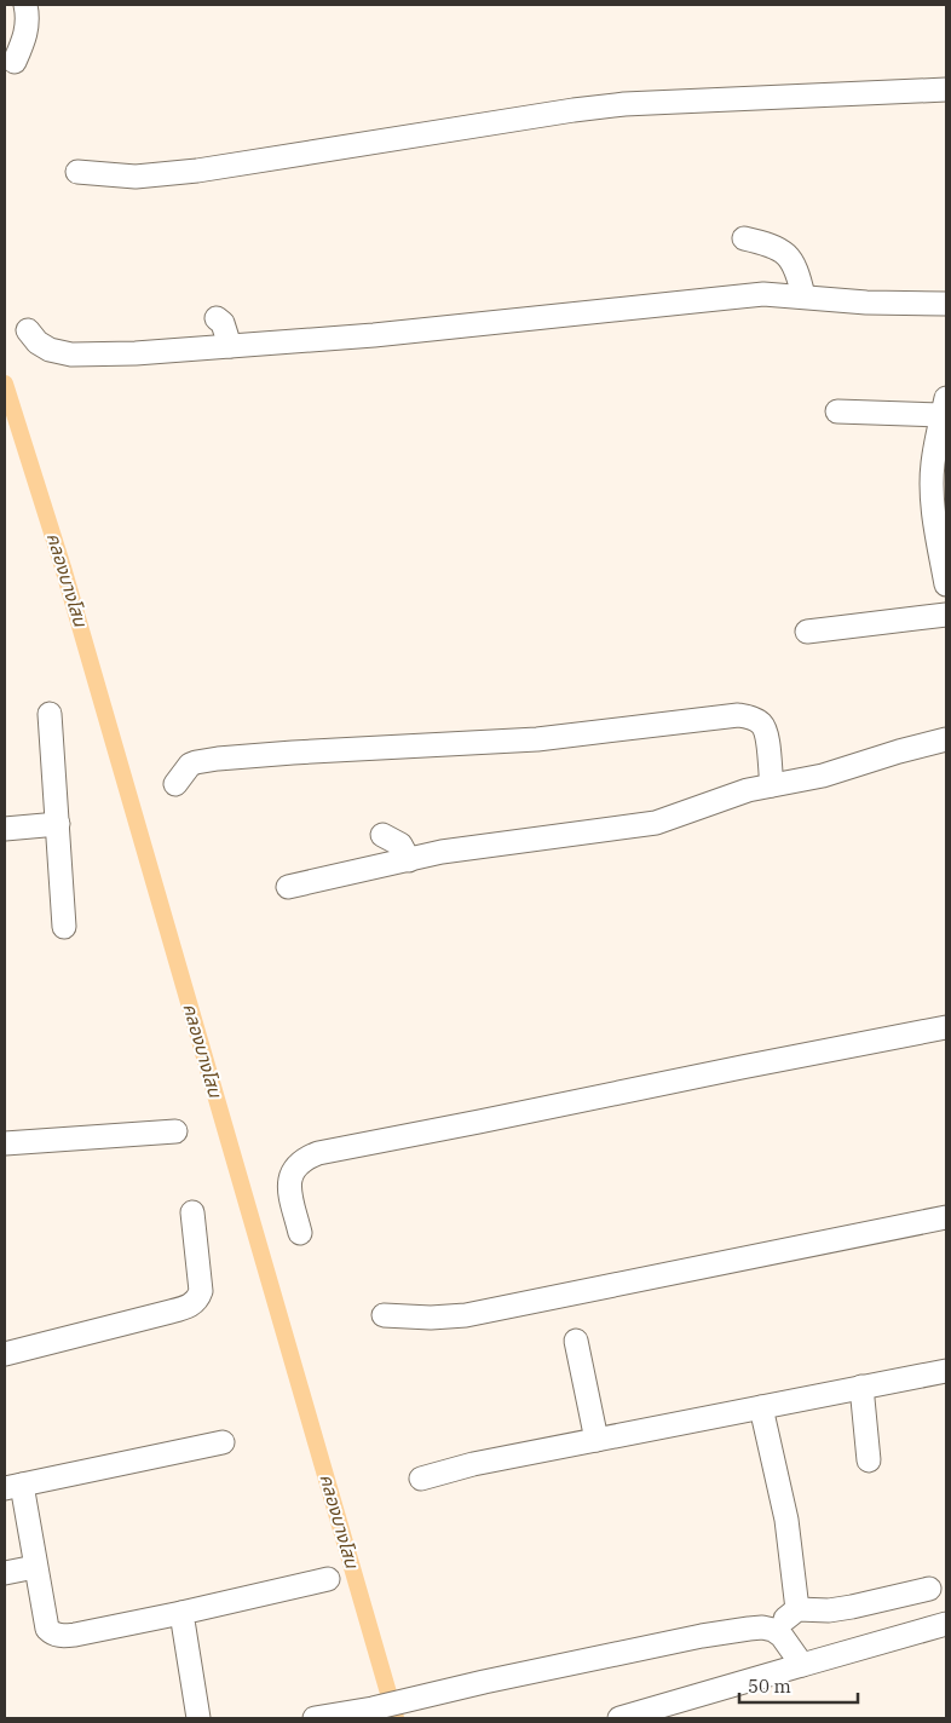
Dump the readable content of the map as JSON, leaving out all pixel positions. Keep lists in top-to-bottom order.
{
  "water": ["คลองบางโสน"],
  "scale_bar": "50 m"
}
